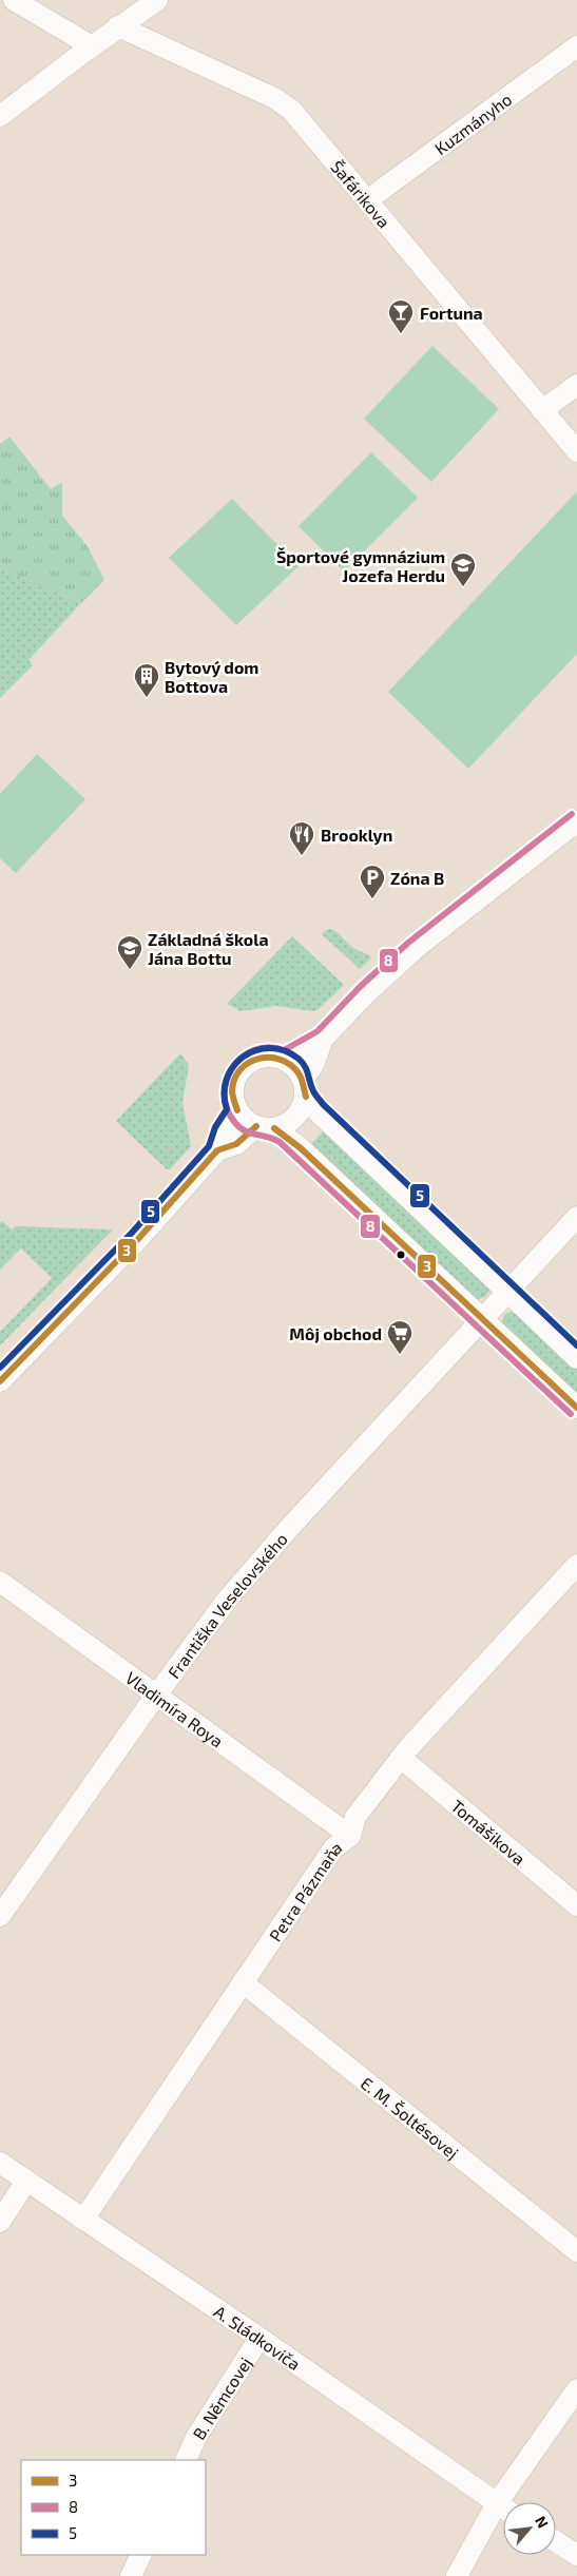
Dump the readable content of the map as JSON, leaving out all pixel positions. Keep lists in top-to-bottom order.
{
  "streets": {
    "street": [
      "Kuzmányho",
      "Šafárikova",
      "Františka Veselovského",
      "Vladimíra Roya",
      "Tomášikova",
      "Petra Pázmaňa",
      "E. M. Šoltésovej",
      "A. Sládkoviča",
      "B. Němcovej"
    ]
  },
  "crossings": [
    ["Kuzmányho", "Šafárikova"],
    ["Františka Veselovského", "Vladimíra Roya"],
    ["Vladimíra Roya", "Petra Pázmaňa"],
    ["Tomášikova", "Petra Pázmaňa"],
    ["Petra Pázmaňa", "E. M. Šoltésovej"],
    ["Petra Pázmaňa", "A. Sládkoviča"],
    ["A. Sládkoviča", "B. Němcovej"]
  ],
  "places": {
    "bar": ["Fortuna"],
    "school or university": ["Športové gymnázium Jozefa Herdu", "Základná škola Jána Bottu"],
    "building": ["Bytový dom Bottova"],
    "restaurant": ["Brooklyn"],
    "parking": ["Zóna B"],
    "supermarket": ["Môj obchod"]
  },
  "lines": ["transit line 8", "transit line 5", "transit line 3"],
  "legend": ["3", "8", "5"],
  "north": "top right"
}
